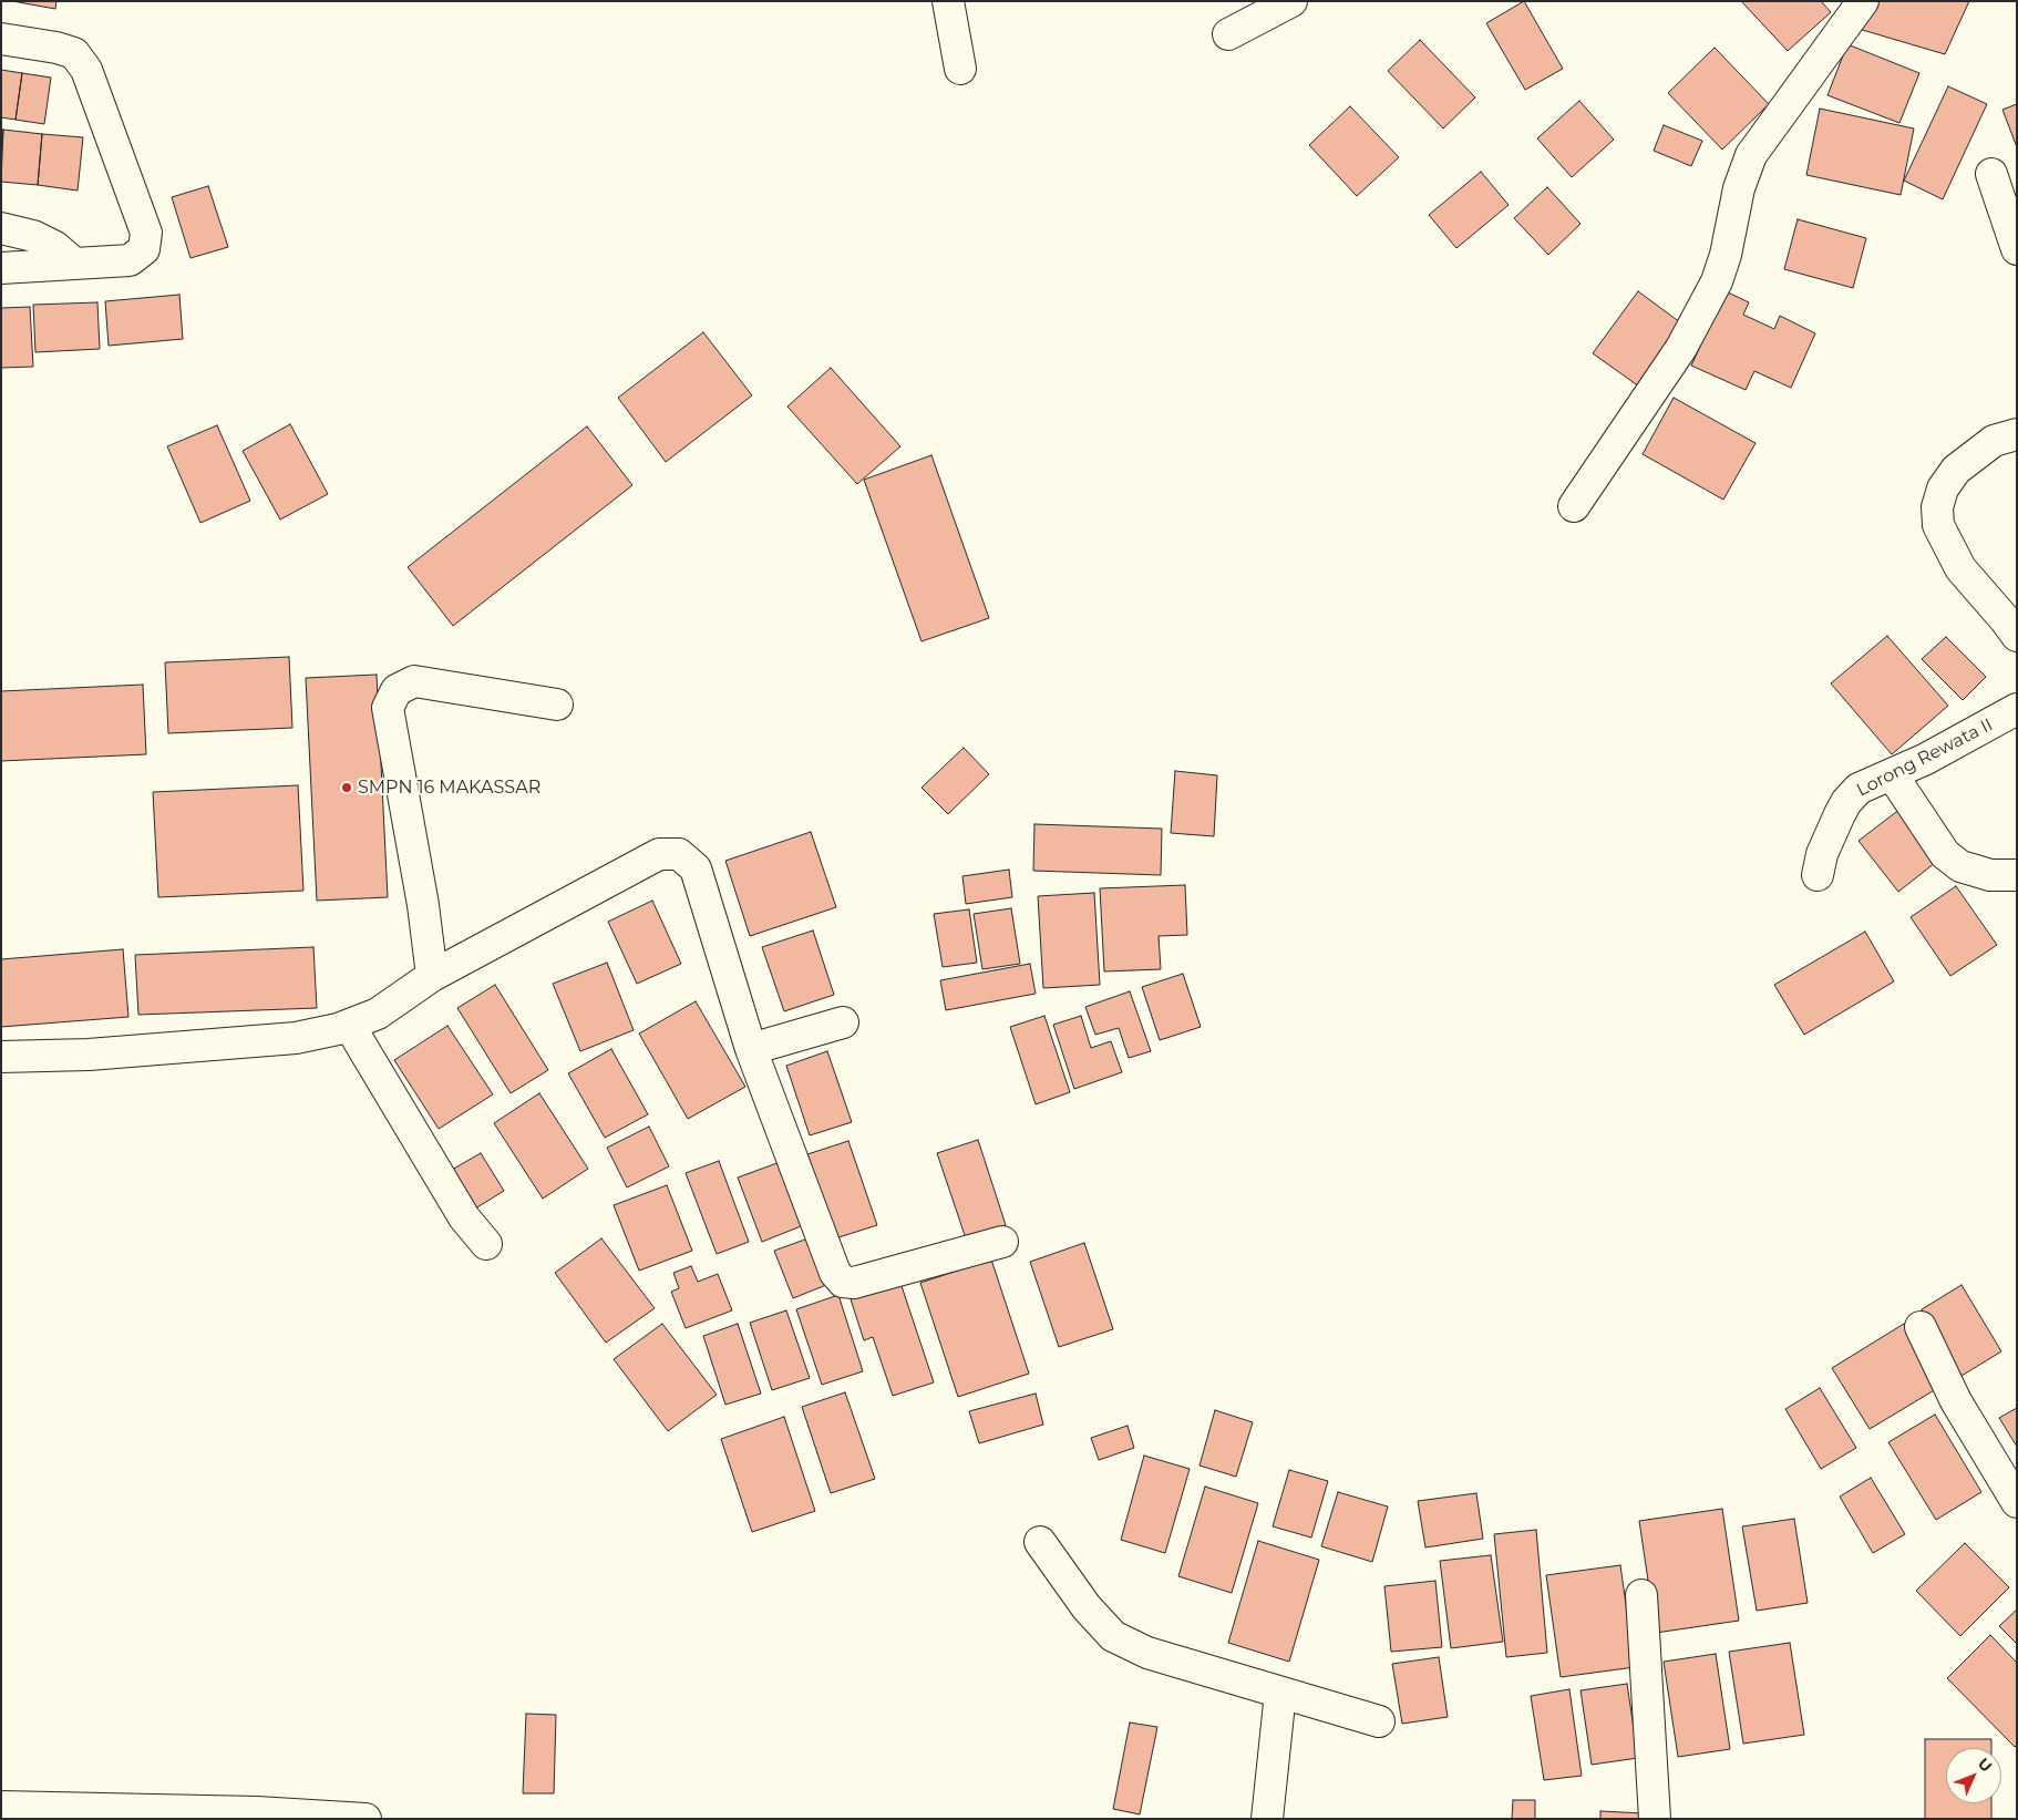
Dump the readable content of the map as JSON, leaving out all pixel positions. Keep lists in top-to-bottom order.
{
  "streets": {
    "street": ["Lorong Rewata II"]
  },
  "places": ["SMPN 16 MAKASSAR"],
  "north": "top right"
}
